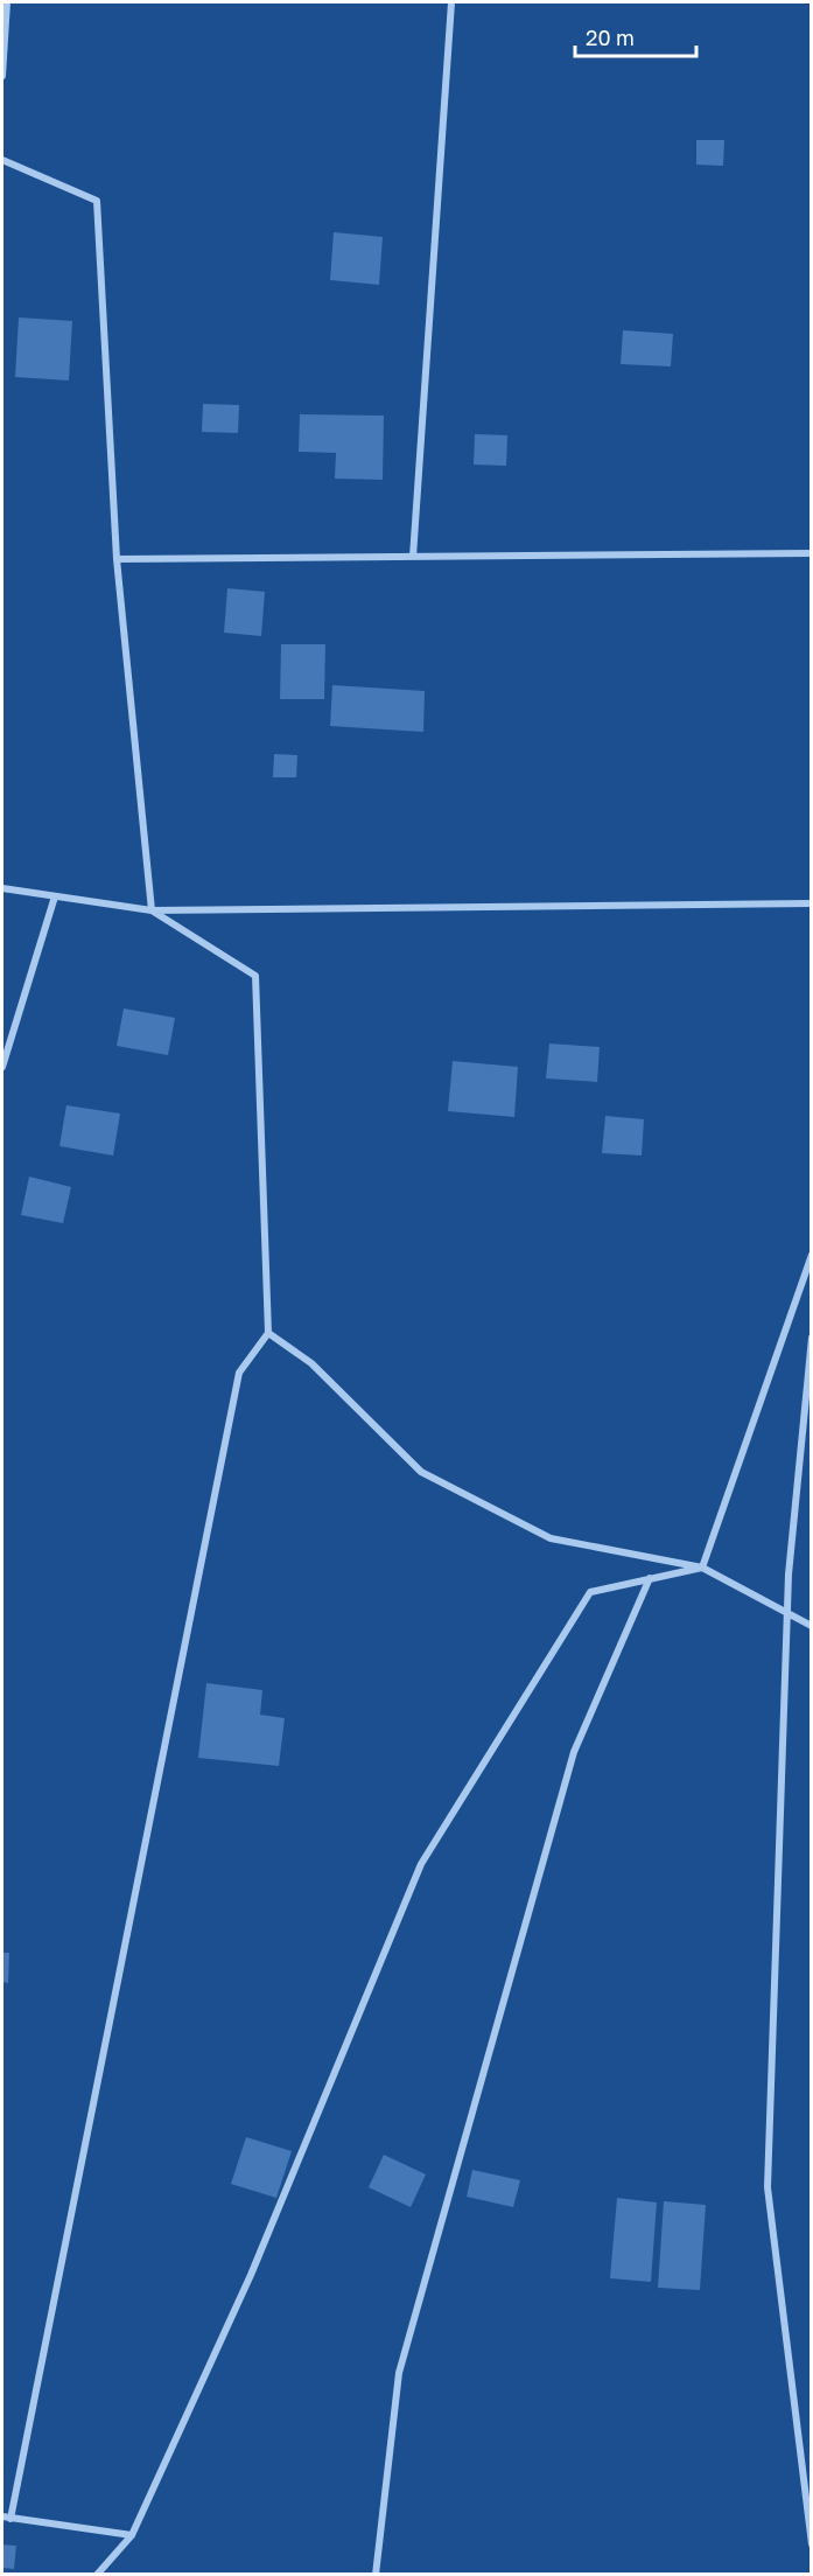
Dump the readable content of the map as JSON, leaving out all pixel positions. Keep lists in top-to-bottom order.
{
  "scale_bar": "20 m"
}
